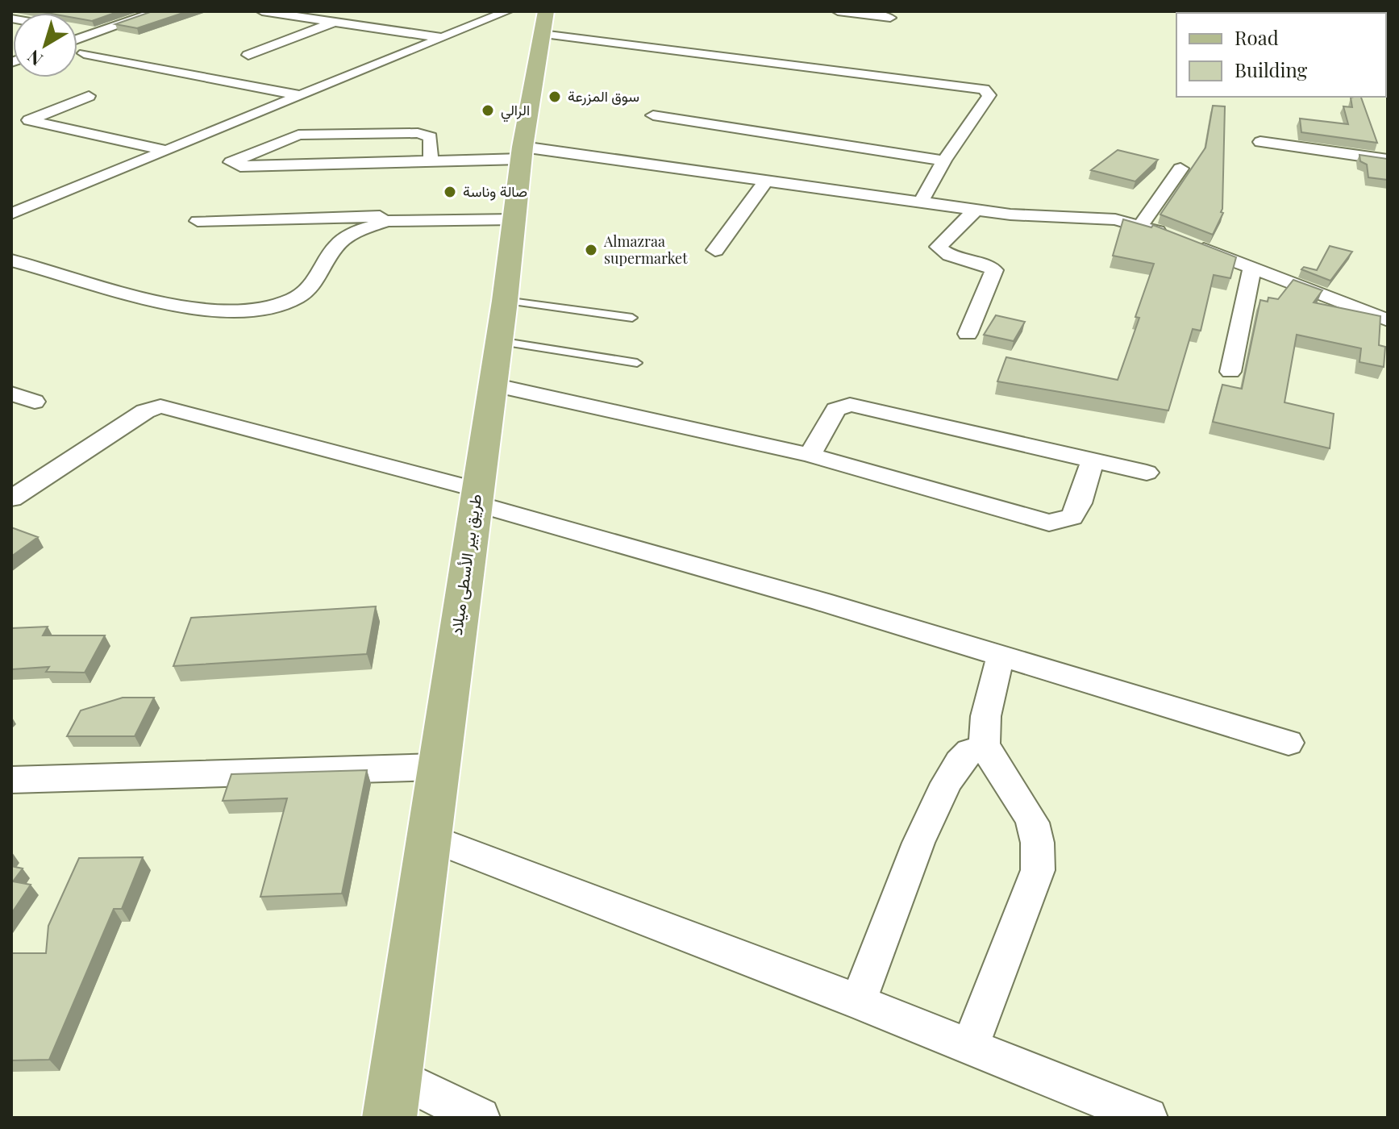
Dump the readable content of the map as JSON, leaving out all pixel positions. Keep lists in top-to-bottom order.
{
  "streets": {
    "main road": ["طريق بير الأسطى ميلاد"]
  },
  "places": [
    "سوق المزرعة",
    "الرالي",
    "صالة وناسة",
    "Almazraa supermarket"
  ],
  "legend": ["Road", "Building"],
  "north": "bottom left"
}
